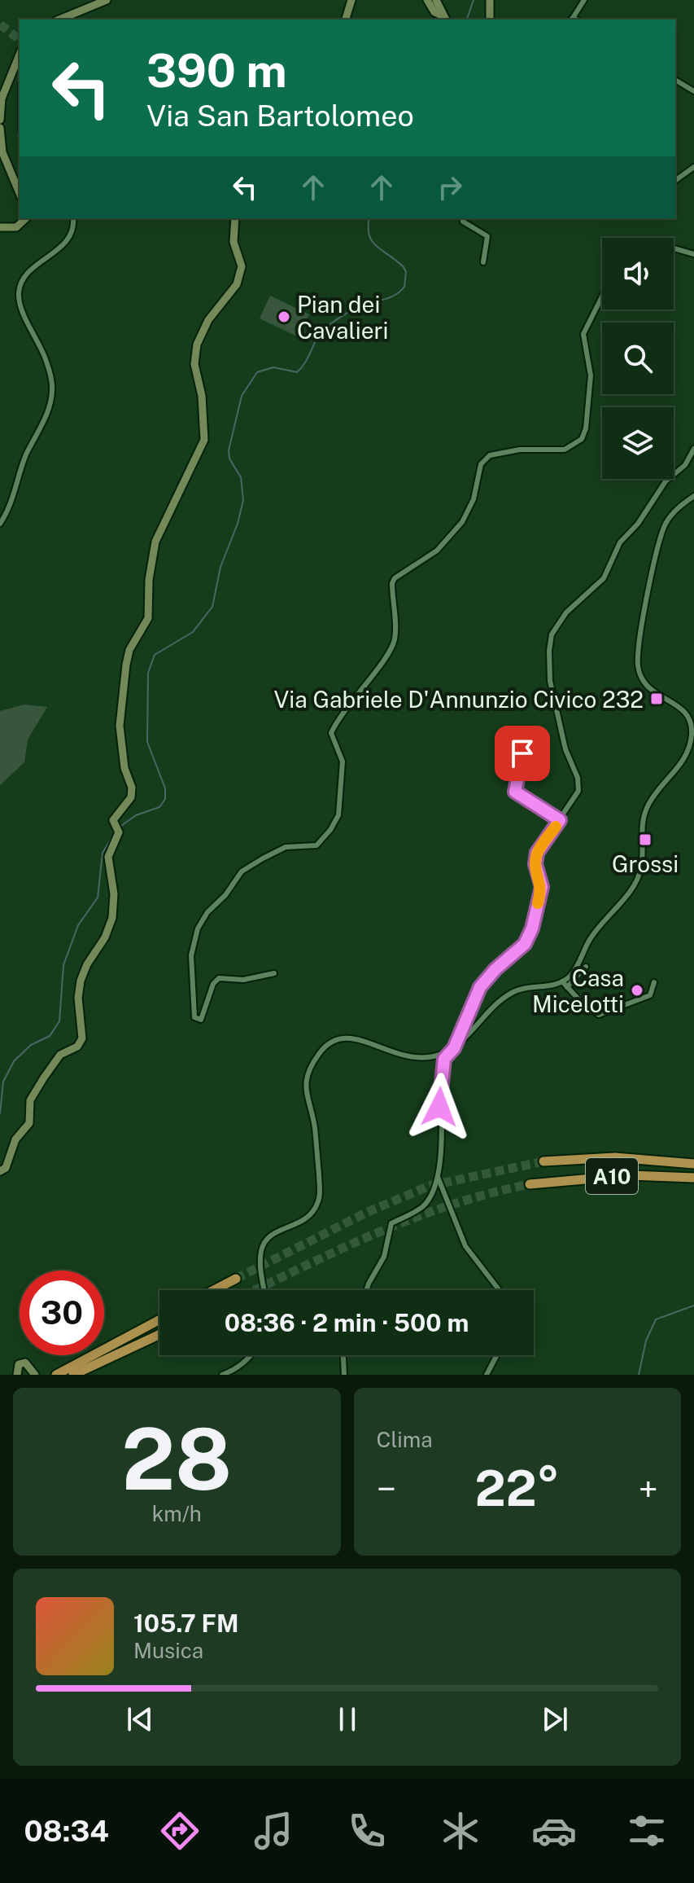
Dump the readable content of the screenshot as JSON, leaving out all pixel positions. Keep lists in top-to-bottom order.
{
  "streets": {
    "highway": ["A10"]
  },
  "places": {
    "other": ["Pian dei Cavalieri", "Casa Micelotti"],
    "transit": ["Via Gabriele D'Annunzio Civico 232", "Grossi"]
  },
  "page": {
    "turn": ["390 m", "Via San Bartolomeo"],
    "limit": "30",
    "trip": "08:36 · 2 min · 500 m",
    "tile": [
      ["28", "km/h"],
      "Clima"
    ],
    "heat": ["−", "22°", "+"],
    "song": ["105.7 FM", "Musica"],
    "tabs": "08:34"
  }
}
